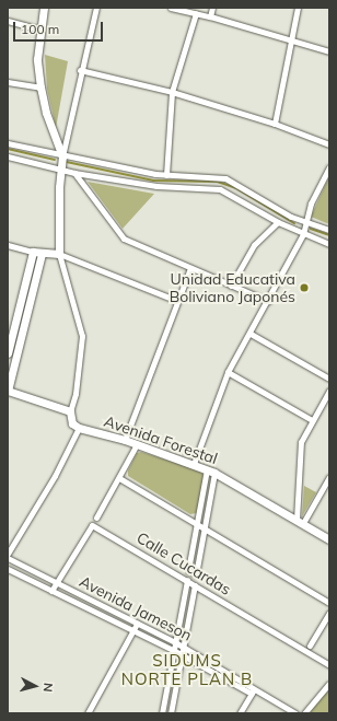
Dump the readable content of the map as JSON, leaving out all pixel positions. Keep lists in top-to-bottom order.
{
  "streets": {
    "street": ["Avenida Forestal", "Calle Cucardas", "Avenida Jameson"]
  },
  "crossings": [
    ["Calle Cucardas", "Avenida Jameson"]
  ],
  "districts": ["SIDUMS NORTE PLAN B"],
  "places": ["Unidad Educativa Boliviano Japonés"],
  "scale_bar": "100 m",
  "north": "right"
}
